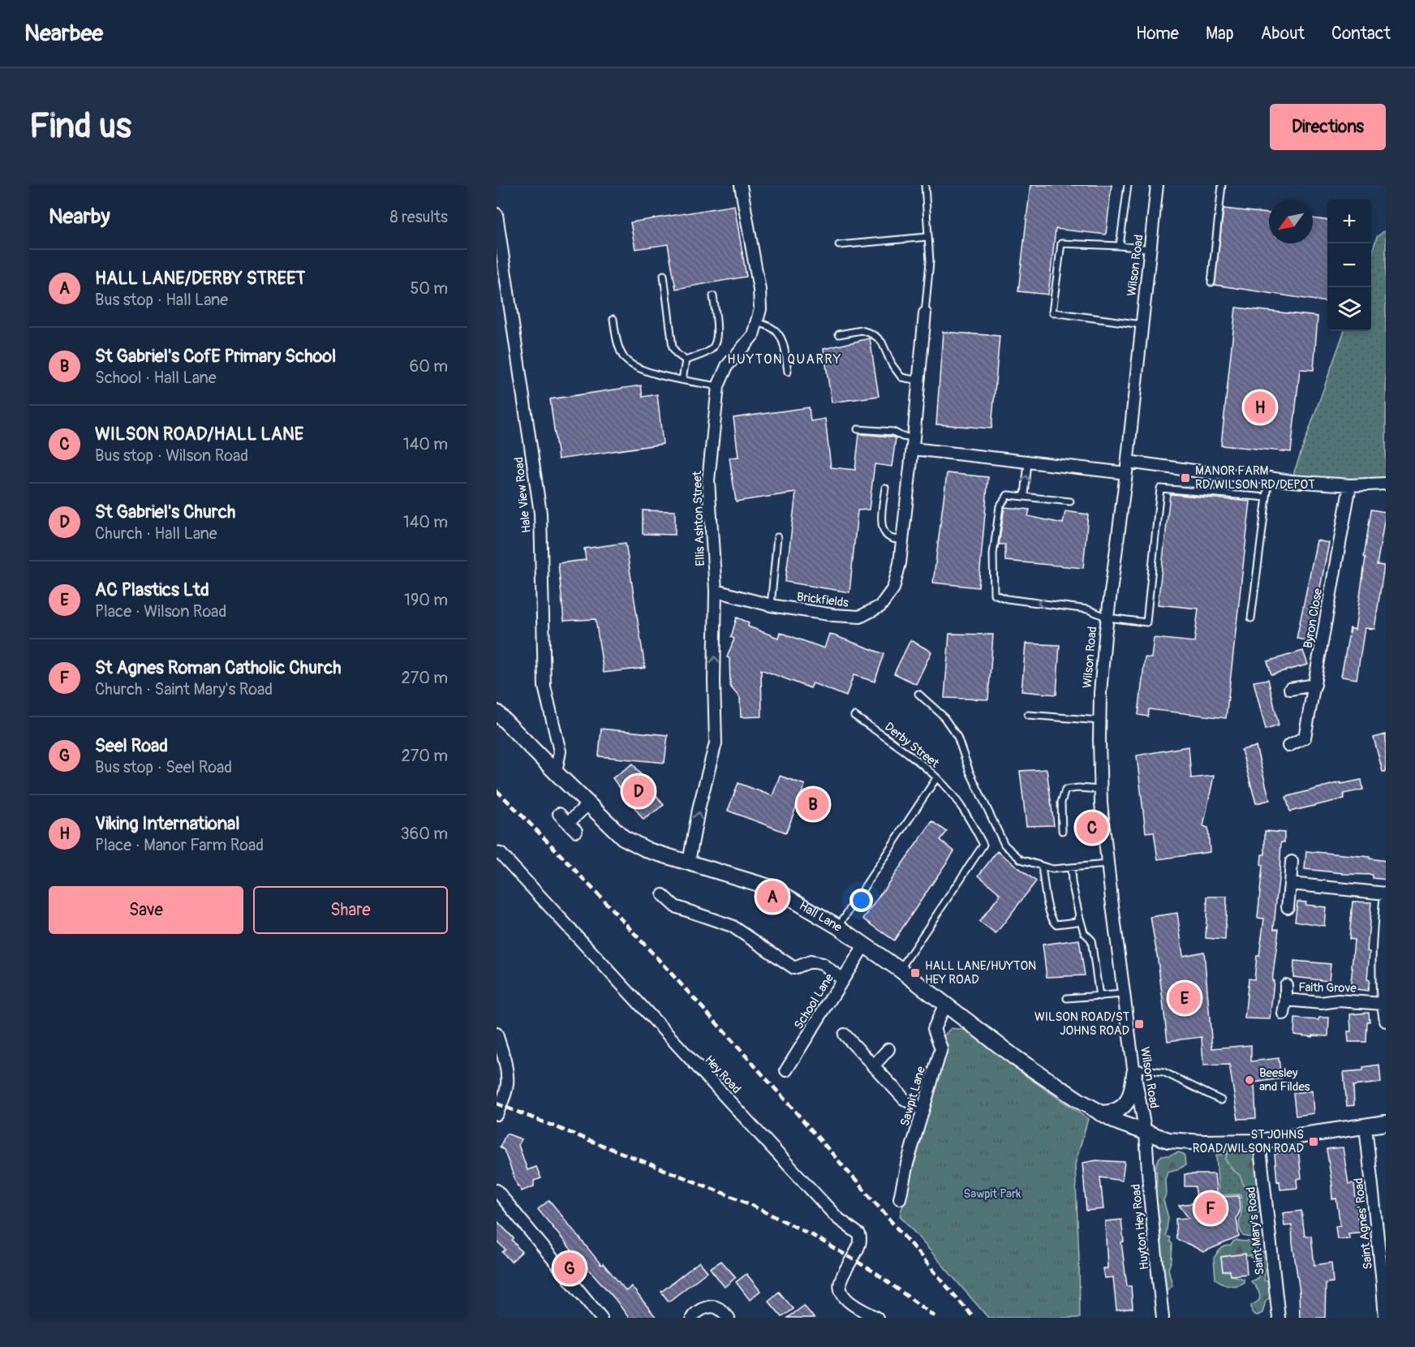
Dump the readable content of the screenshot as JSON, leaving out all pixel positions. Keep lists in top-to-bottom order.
{
  "streets": {
    "street": [
      "Wilson Road",
      "Hale View Road",
      "Ellis Ashton Street",
      "Brickfields",
      "Byron Close",
      "Hall Lane",
      "Faith Grove",
      "School Lane",
      "Hey Road",
      "Sawpit Lane",
      "Saint Agnes' Road",
      "Huyton Hey Road",
      "Saint Mary's Road"
    ],
    "lane": ["Derby Street"]
  },
  "crossings": [
    ["Wilson Road", "Hall Lane"],
    ["Wilson Road", "Huyton Hey Road"],
    ["Hale View Road", "Hall Lane"],
    ["Ellis Ashton Street", "Brickfields"],
    ["Ellis Ashton Street", "Hall Lane"],
    ["Derby Street", "Hall Lane"],
    ["Hall Lane", "School Lane"],
    ["Hall Lane", "Sawpit Lane"],
    ["Hall Lane", "Saint Agnes' Road"],
    ["Hall Lane", "Huyton Hey Road"],
    ["Hall Lane", "Saint Mary's Road"]
  ],
  "one_way": ["Ellis Ashton Street"],
  "districts": ["HUYTON QUARRY"],
  "parks": ["Sawpit Park"],
  "places": {
    "transit": [
      "MANOR FARM RD/WILSON RD/DEPOT",
      "HALL LANE/HUYTON HEY ROAD",
      "WILSON ROAD/ST JOHNS ROAD",
      "ST JOHNS ROAD/WILSON ROAD"
    ],
    "other": ["Beesley and Fildes"]
  },
  "north": "bottom left",
  "page": {
    "header": "Nearbee",
    "nav": [
      "Home",
      "Map",
      "About",
      "Contact"
    ],
    "buttons": [
      "Directions",
      ["Save", "Share"]
    ],
    "title": "Find us",
    "heading": ["Nearby", "8 results"],
    "map_buttons": ["+", "−"],
    "list": [
      {
        "mark": "A",
        "name": "HALL LANE/DERBY STREET",
        "note": "Bus stop · Hall Lane",
        "value": "50 m"
      },
      {
        "mark": "B",
        "name": "St Gabriel's CofE Primary School",
        "note": "School · Hall Lane",
        "value": "60 m"
      },
      {
        "mark": "C",
        "name": "WILSON ROAD/HALL LANE",
        "note": "Bus stop · Wilson Road",
        "value": "140 m"
      },
      {
        "mark": "D",
        "name": "St Gabriel's Church",
        "note": "Church · Hall Lane",
        "value": "140 m"
      },
      {
        "mark": "E",
        "name": "AC Plastics Ltd",
        "note": "Place · Wilson Road",
        "value": "190 m"
      },
      {
        "mark": "F",
        "name": "St Agnes Roman Catholic Church",
        "note": "Church · Saint Mary's Road",
        "value": "270 m"
      },
      {
        "mark": "G",
        "name": "Seel Road",
        "note": "Bus stop · Seel Road",
        "value": "270 m"
      },
      {
        "mark": "H",
        "name": "Viking International",
        "note": "Place · Manor Farm Road",
        "value": "360 m"
      }
    ],
    "pins": [
      "H",
      "D",
      "B",
      "C",
      "A",
      "E",
      "F",
      "G"
    ]
  }
}
